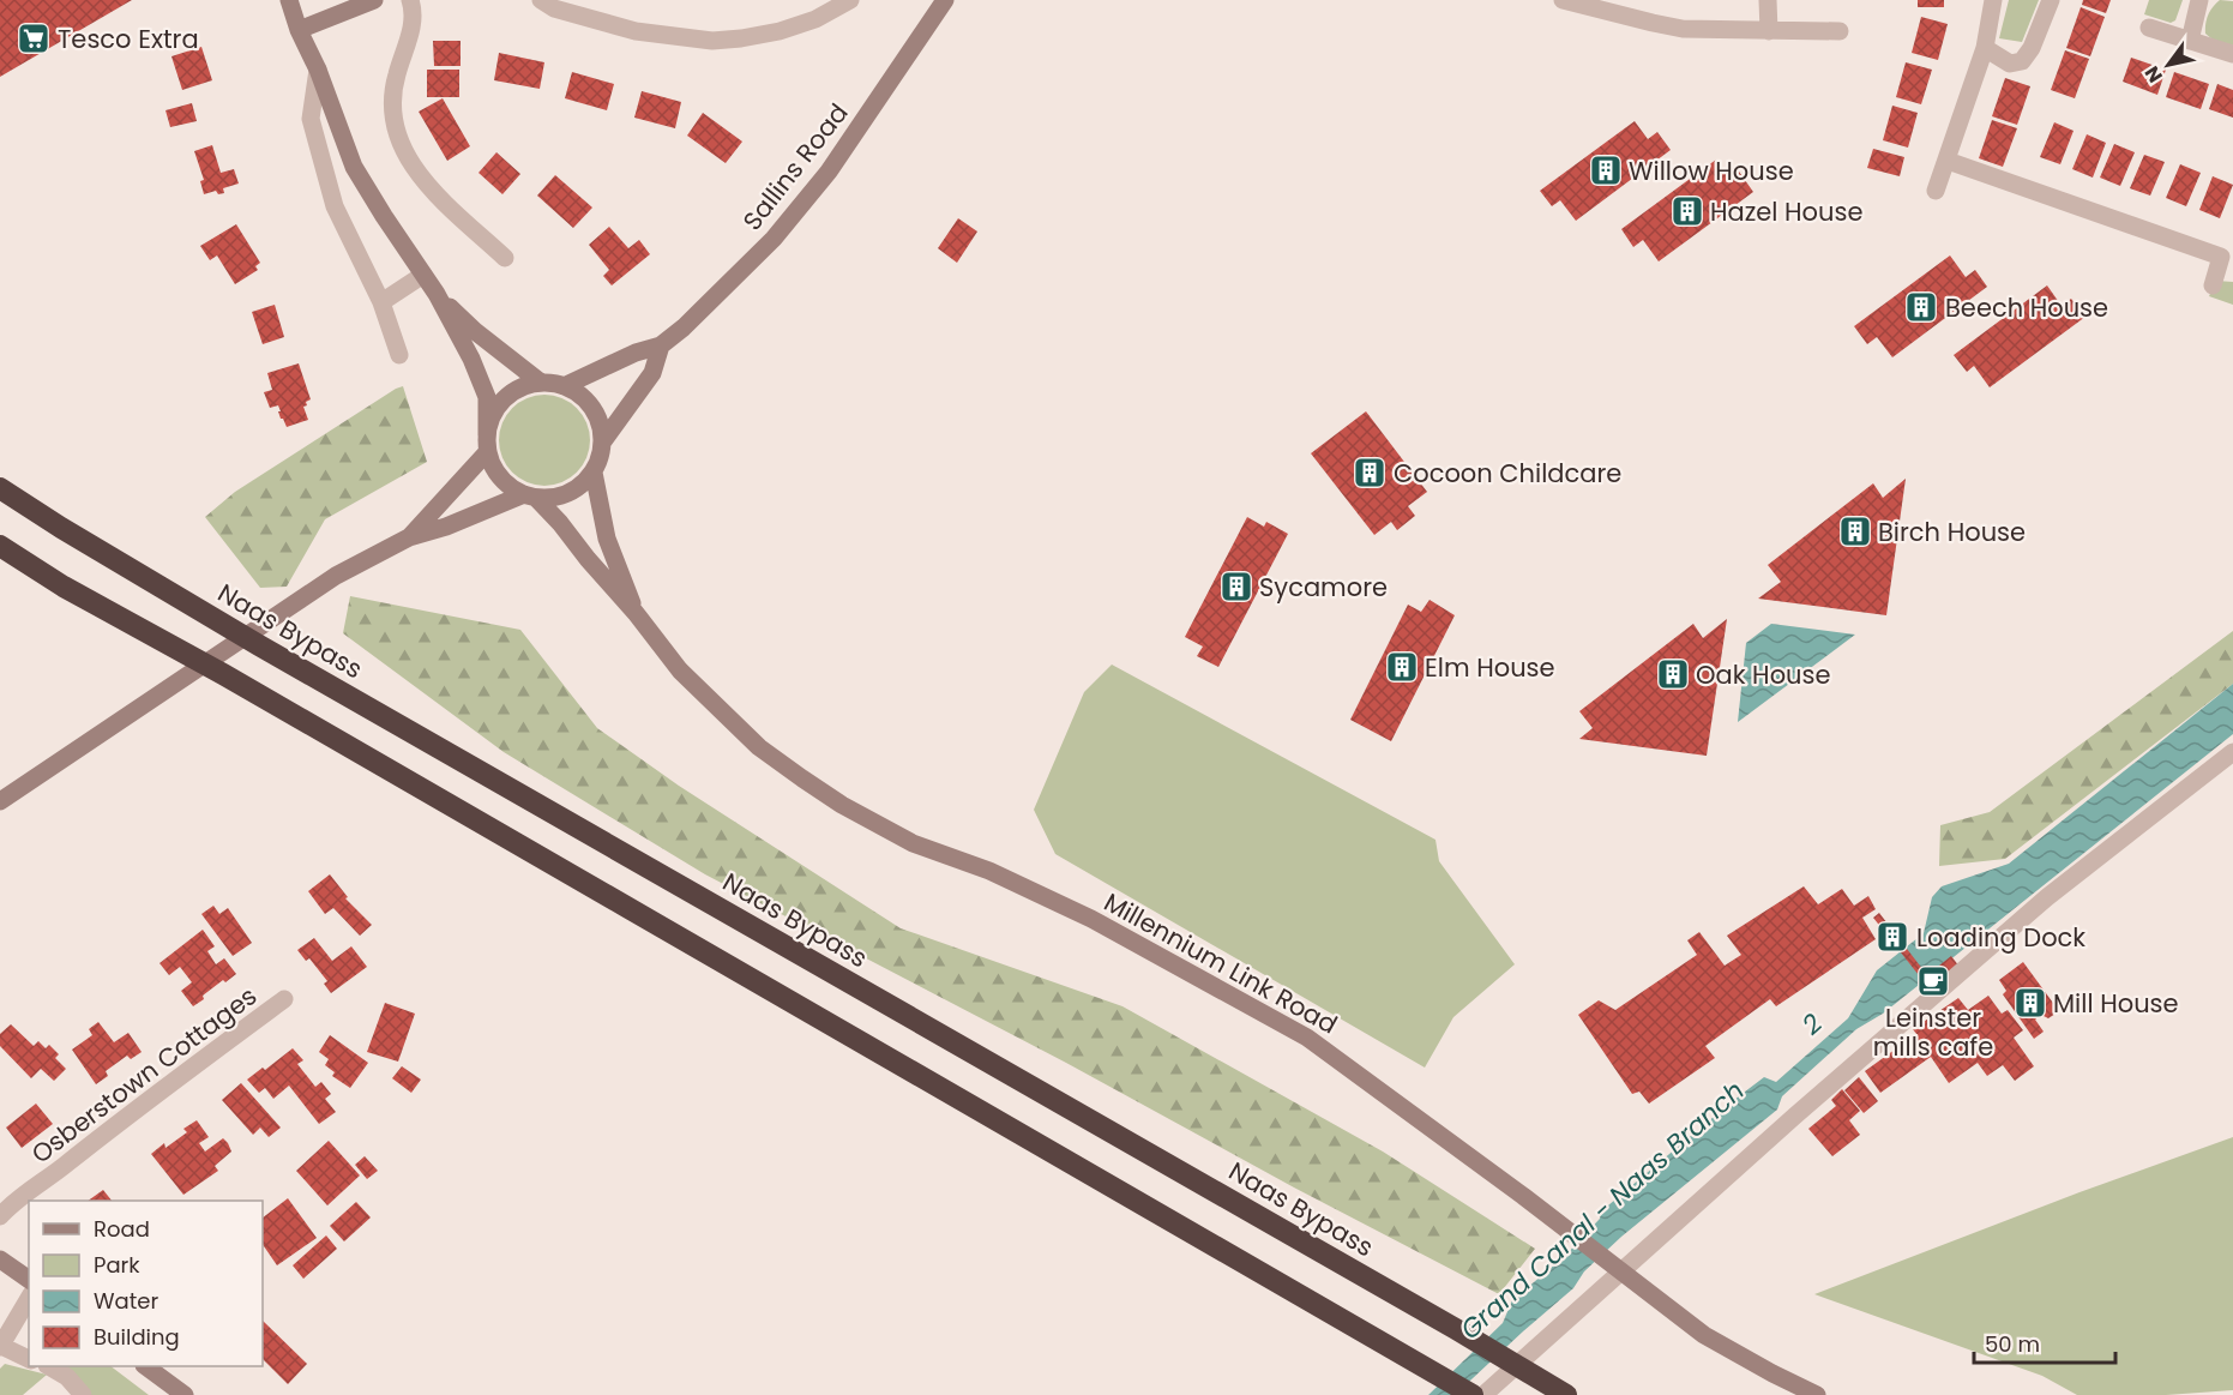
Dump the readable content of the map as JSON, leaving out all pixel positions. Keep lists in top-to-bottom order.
{
  "streets": {
    "highway": ["Naas Bypass"],
    "main road": ["Sallins Road", "Millennium Link Road"],
    "street": ["Osberstown Cottages"]
  },
  "crossings": [
    ["Sallins Road", "Millennium Link Road"]
  ],
  "water": ["2", "Grand Canal - Naas Branch"],
  "places": {
    "supermarket": ["Tesco Extra"],
    "building": [
      "Willow House",
      "Hazel House",
      "Beech House",
      "Cocoon Childcare",
      "Birch House",
      "Sycamore",
      "Elm House",
      "Oak House",
      "Loading Dock",
      "Mill House"
    ],
    "cafe": ["Leinster mills cafe"]
  },
  "legend": [
    "Road",
    "Park",
    "Water",
    "Building"
  ],
  "scale_bar": "50 m",
  "north": "bottom left"
}
